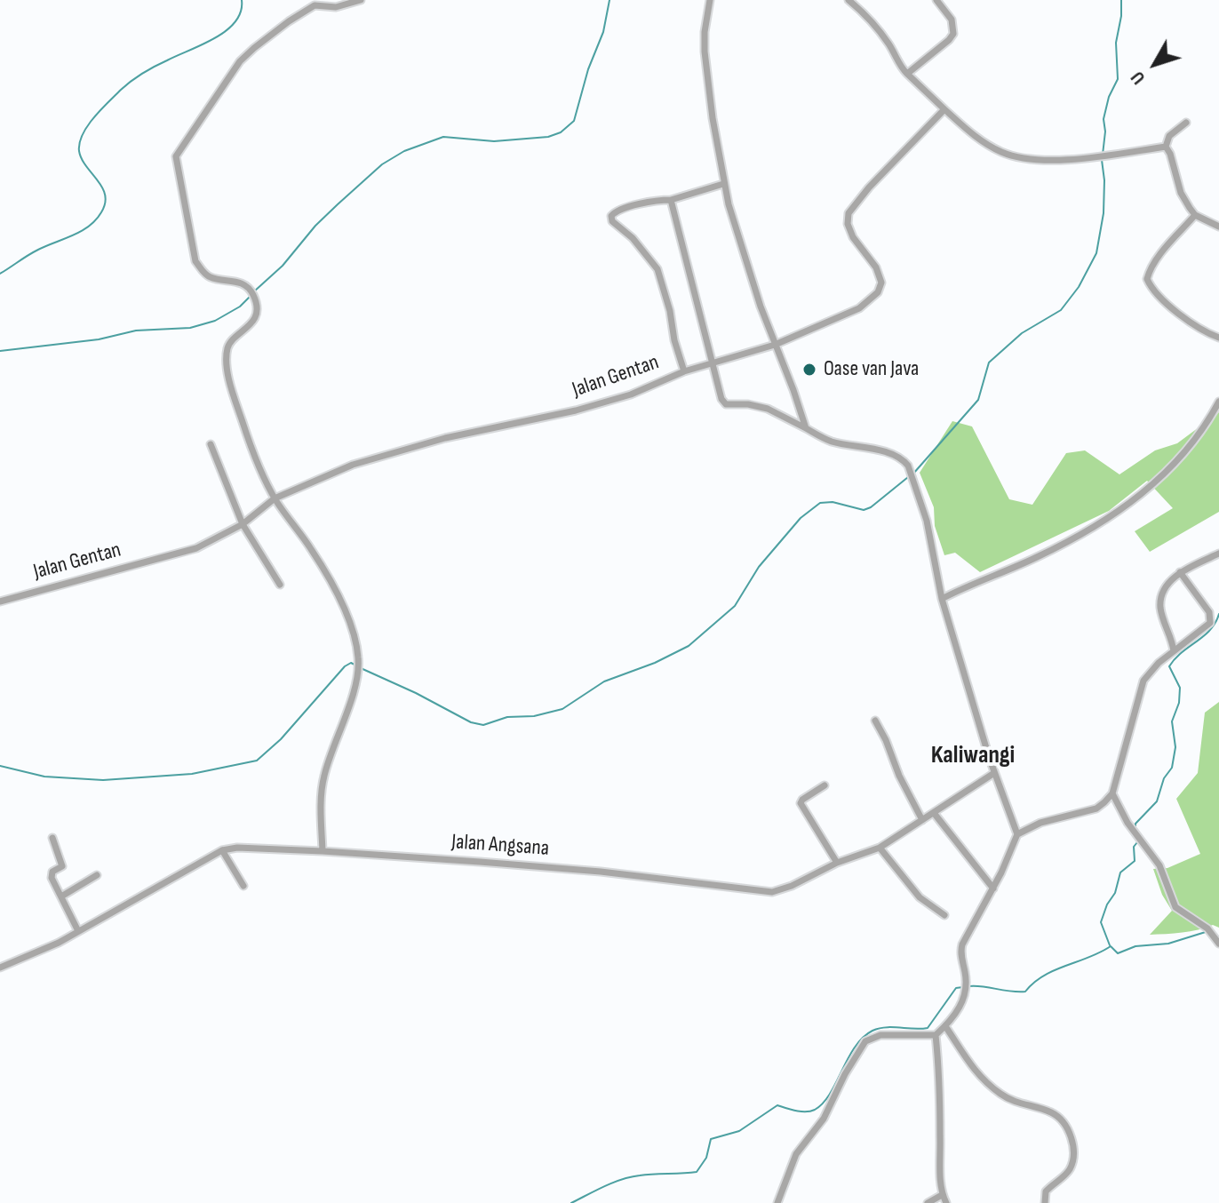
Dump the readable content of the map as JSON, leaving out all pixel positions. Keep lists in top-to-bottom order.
{
  "streets": {
    "street": ["Jalan Gentan", "Jalan Angsana"]
  },
  "districts": ["Kaliwangi"],
  "places": ["Oase van Java"],
  "north": "bottom left"
}
